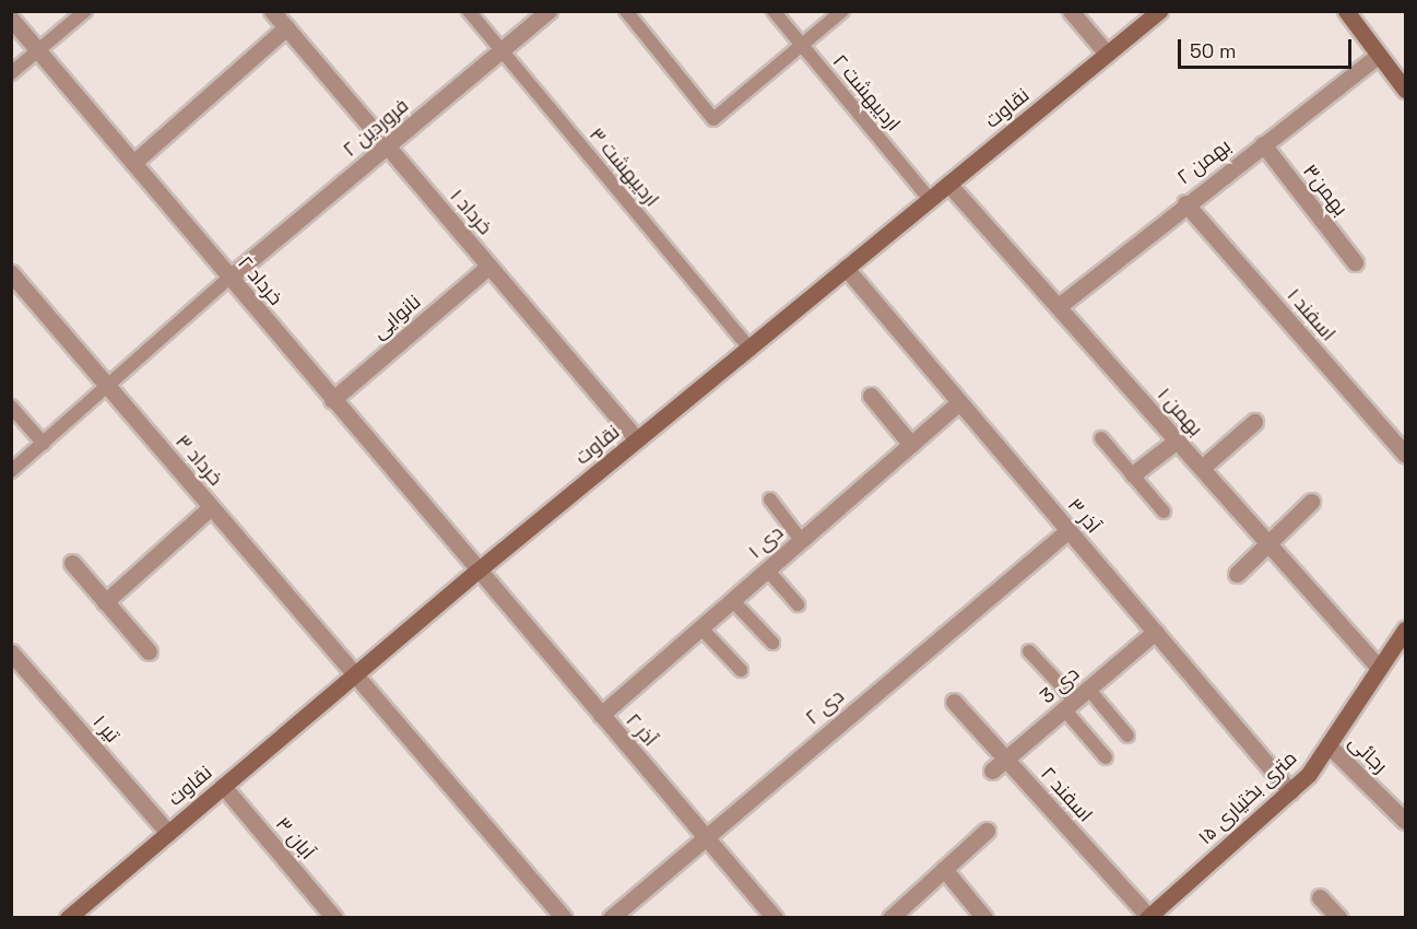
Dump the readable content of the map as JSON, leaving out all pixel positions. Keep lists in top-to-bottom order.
{
  "streets": {
    "street": [
      "نقاوت",
      "فروردین ۲",
      "بهمن ۲",
      "بهمن۳",
      "خرداد ۱",
      "خرداد ۲",
      "اسفند ۱",
      "نانوایی",
      "بهمن ۱",
      "خرداد ۳",
      "آذر ۳",
      "دی ۱",
      "دی 3",
      "دی ۲",
      "تیر ۱",
      "آذر ۲",
      "رجائی",
      "اسفند ۲",
      "۱۵ متری بختیاری",
      "آبان ۳"
    ],
    "lane": ["اردیبهشت ۲", "اردیبهشت ۳"]
  },
  "crossings": [
    ["اردیبهشت ۲", "نقاوت"],
    ["نقاوت", "اردیبهشت ۳"],
    ["نقاوت", "خرداد ۱"],
    ["نقاوت", "خرداد ۲"],
    ["نقاوت", "بهمن ۱"],
    ["نقاوت", "خرداد ۳"],
    ["نقاوت", "آذر ۳"],
    ["نقاوت", "تیر ۱"],
    ["نقاوت", "آذر ۲"],
    ["نقاوت", "آبان ۳"],
    ["فروردین ۲", "اردیبهشت ۳"],
    ["فروردین ۲", "خرداد ۱"],
    ["فروردین ۲", "خرداد ۲"],
    ["بهمن ۲", "بهمن۳"],
    ["بهمن ۲", "اسفند ۱"],
    ["بهمن ۲", "بهمن ۱"],
    ["خرداد ۱", "نانوایی"],
    ["خرداد ۲", "نانوایی"],
    ["خرداد ۲", "آذر ۲"],
    ["بهمن ۱", "۱۵ متری بختیاری"],
    ["آذر ۳", "دی ۱"],
    ["آذر ۳", "دی 3"],
    ["آذر ۳", "دی ۲"],
    ["آذر ۳", "۱۵ متری بختیاری"],
    ["دی ۱", "آذر ۲"],
    ["دی 3", "اسفند ۲"],
    ["دی ۲", "آذر ۲"],
    ["رجائی", "۱۵ متری بختیاری"],
    ["اسفند ۲", "۱۵ متری بختیاری"]
  ],
  "scale_bar": "50 m"
}
